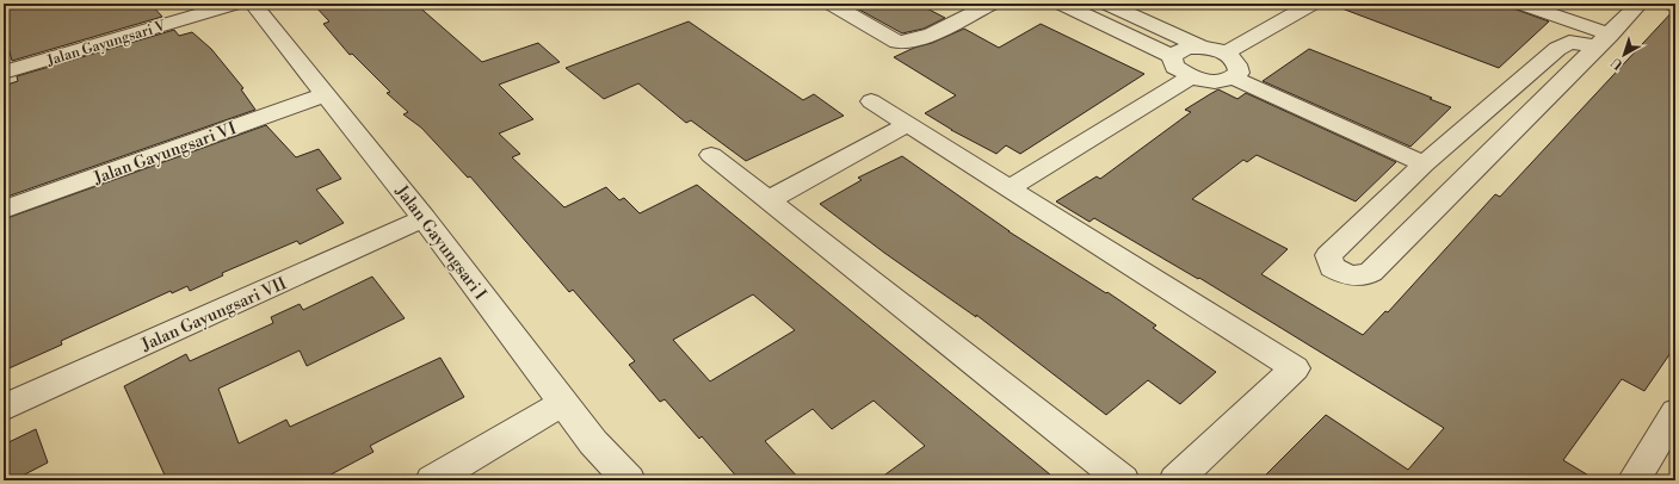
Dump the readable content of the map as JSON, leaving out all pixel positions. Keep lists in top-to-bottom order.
{
  "streets": {
    "street": [
      "Jalan Gayungsari V",
      "Jalan Gayungsari VI",
      "Jalan Gayungsari I",
      "Jalan Gayungsari VII"
    ]
  },
  "crossings": [
    ["Jalan Gayungsari VI", "Jalan Gayungsari I"],
    ["Jalan Gayungsari I", "Jalan Gayungsari VII"]
  ],
  "north": "bottom left"
}
